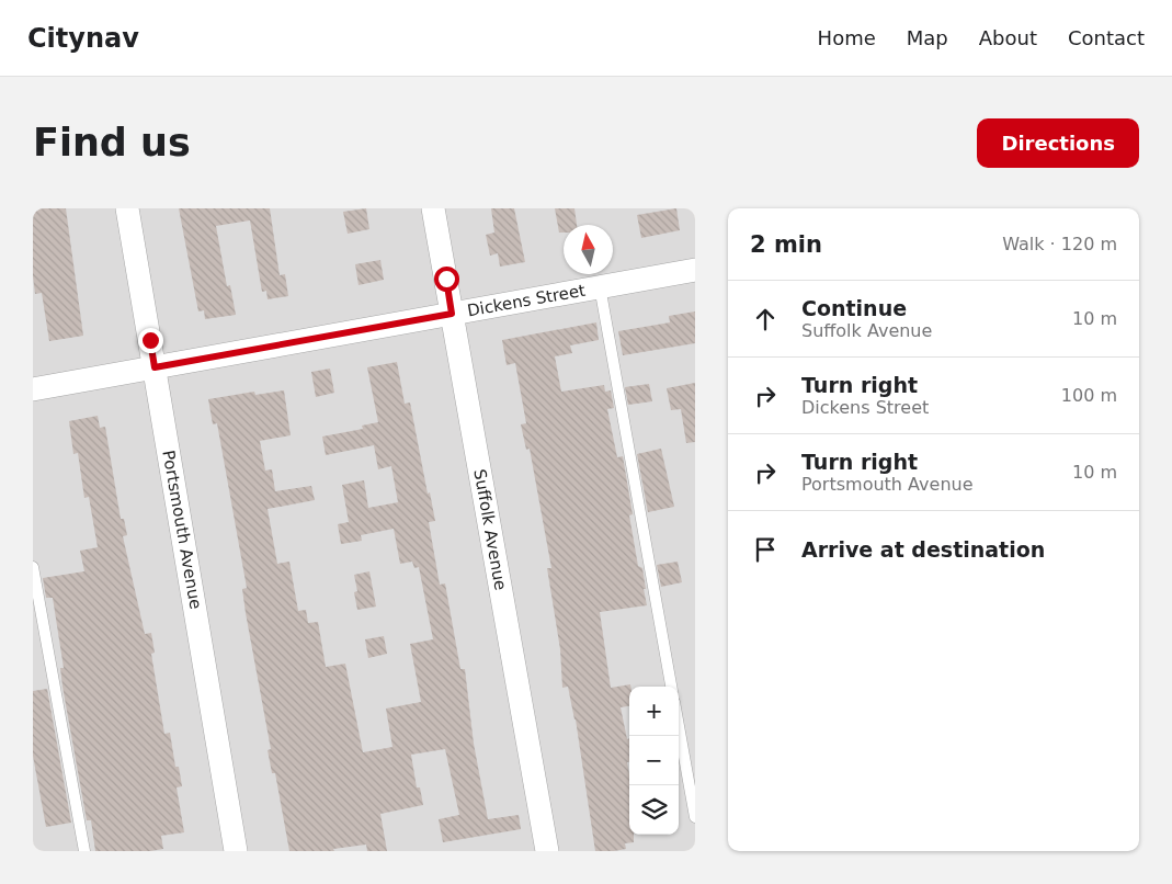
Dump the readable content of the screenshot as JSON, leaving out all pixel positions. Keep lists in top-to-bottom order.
{
  "streets": {
    "street": ["Dickens Street", "Portsmouth Avenue", "Suffolk Avenue"]
  },
  "crossings": [
    ["Dickens Street", "Portsmouth Avenue"],
    ["Dickens Street", "Suffolk Avenue"]
  ],
  "north": "top",
  "page": {
    "header": "Citynav",
    "nav": [
      "Home",
      "Map",
      "About",
      "Contact"
    ],
    "buttons": "Directions",
    "title": "Find us",
    "heading": ["2 min", "Walk · 120 m"],
    "list": [
      ["Continue", "Suffolk Avenue", "10 m"],
      ["Turn right", "Dickens Street", "100 m"],
      ["Turn right", "Portsmouth Avenue", "10 m"],
      "Arrive at destination"
    ],
    "map_buttons": ["+", "−"]
  }
}
